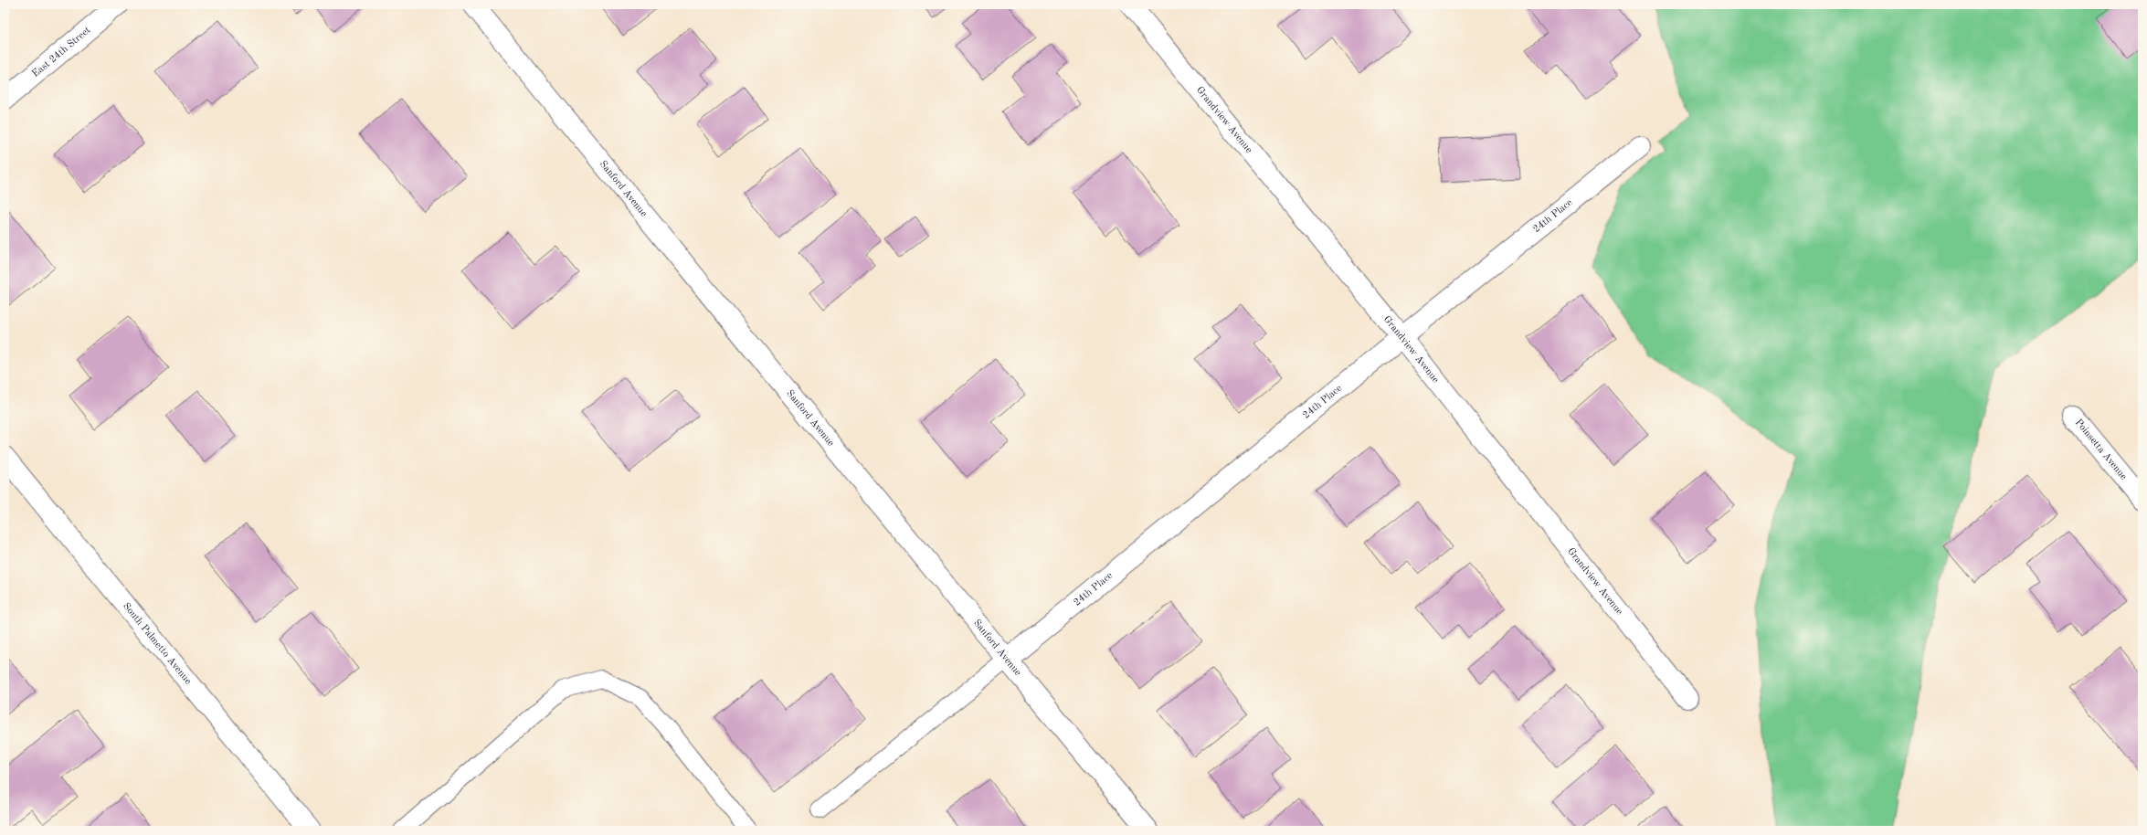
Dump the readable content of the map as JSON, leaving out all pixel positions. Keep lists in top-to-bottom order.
{
  "streets": {
    "street": [
      "East 24th Street",
      "Grandview Avenue",
      "Sanford Avenue",
      "24th Place",
      "Poinsetta Avenue",
      "South Palmetto Avenue"
    ]
  },
  "crossings": [
    ["Grandview Avenue", "24th Place"],
    ["Sanford Avenue", "24th Place"]
  ]
}
